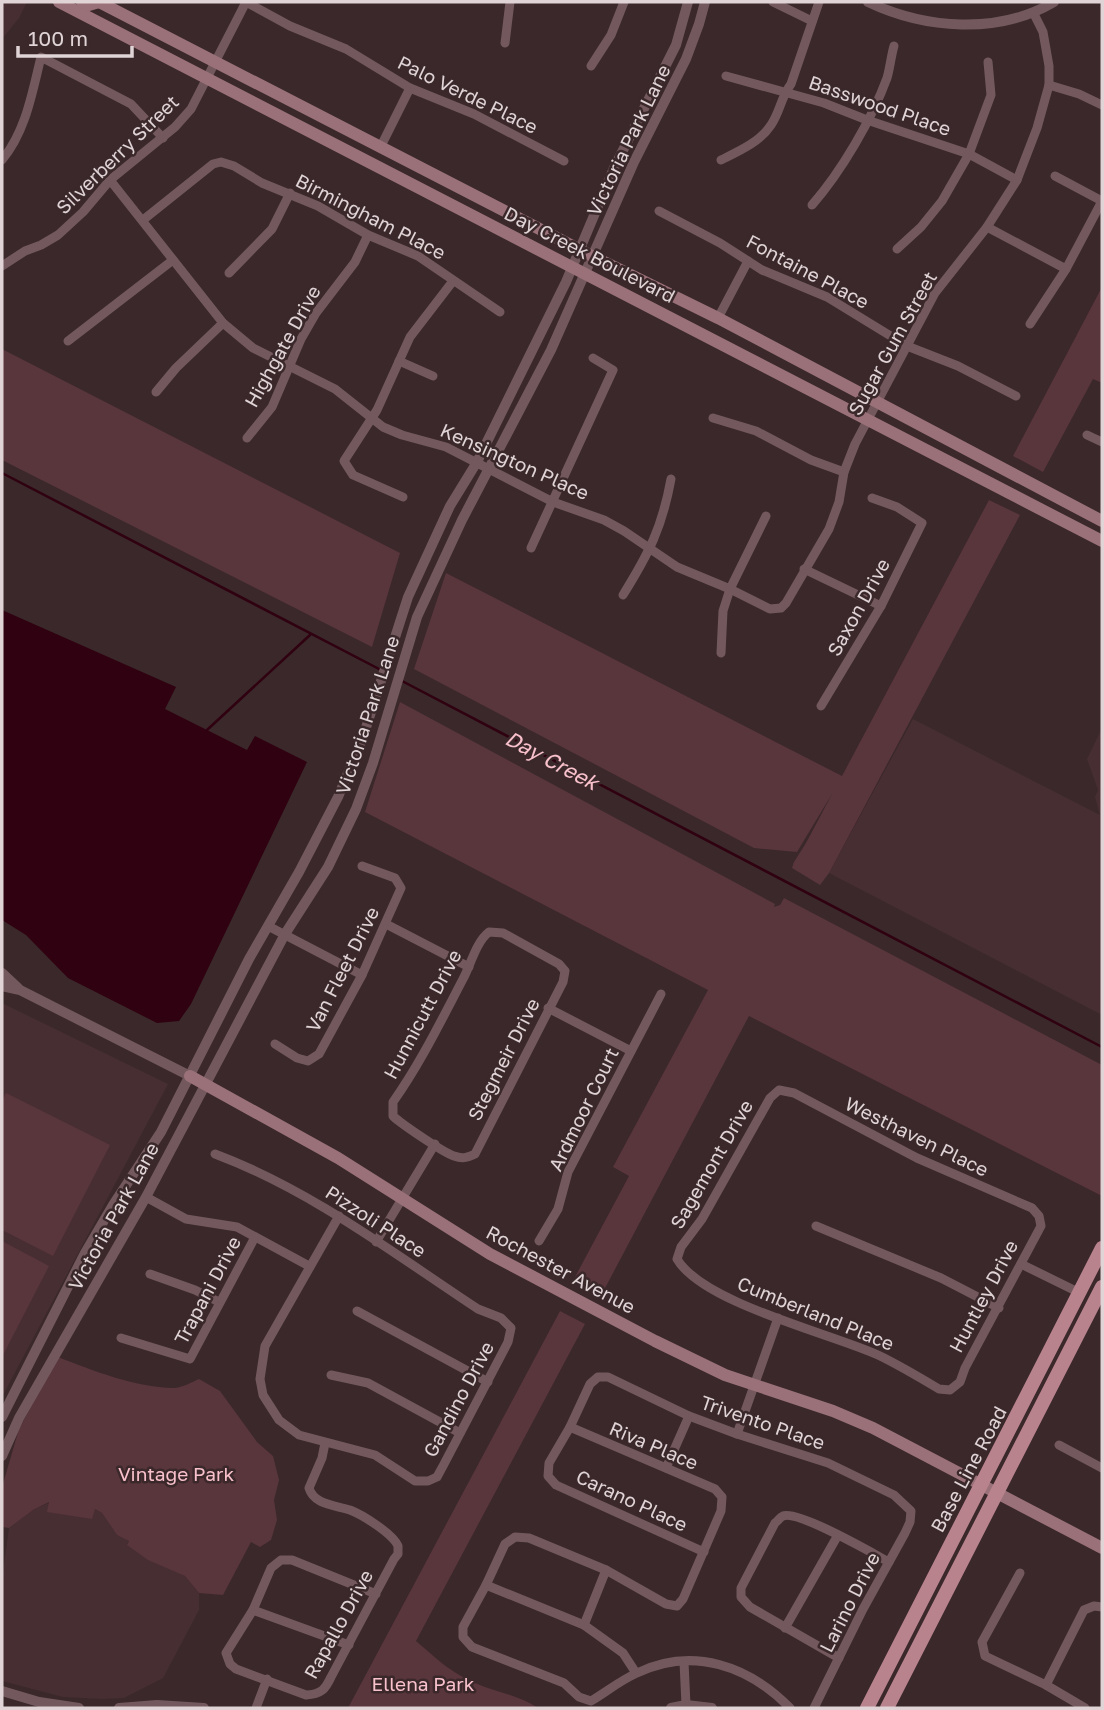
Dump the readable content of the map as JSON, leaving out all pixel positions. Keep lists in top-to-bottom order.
{
  "streets": {
    "main road": ["Day Creek Boulevard", "Rochester Avenue", "Base Line Road"],
    "street": [
      "Palo Verde Place",
      "Basswood Place",
      "Victoria Park Lane",
      "Silverberry Street",
      "Birmingham Place",
      "Fontaine Place",
      "Sugar Gum Street",
      "Highgate Drive",
      "Kensington Place",
      "Saxon Drive",
      "Van Fleet Drive",
      "Hunnicutt Drive",
      "Stegmeir Drive",
      "Ardmoor Court",
      "Westhaven Place",
      "Sagemont Drive",
      "Pizzoli Place",
      "Trapani Drive",
      "Huntley Drive",
      "Cumberland Place",
      "Gandino Drive",
      "Trivento Place",
      "Riva Place",
      "Carano Place",
      "Larino Drive",
      "Rapallo Drive"
    ]
  },
  "crossings": [
    ["Palo Verde Place", "Silverberry Street"],
    ["Basswood Place", "Sugar Gum Street"],
    ["Victoria Park Lane", "Day Creek Boulevard"],
    ["Victoria Park Lane", "Kensington Place"],
    ["Victoria Park Lane", "Rochester Avenue"],
    ["Silverberry Street", "Day Creek Boulevard"],
    ["Silverberry Street", "Kensington Place"],
    ["Birmingham Place", "Highgate Drive"],
    ["Birmingham Place", "Kensington Place"],
    ["Day Creek Boulevard", "Sugar Gum Street"],
    ["Fontaine Place", "Sugar Gum Street"],
    ["Sugar Gum Street", "Kensington Place"],
    ["Highgate Drive", "Kensington Place"],
    ["Hunnicutt Drive", "Stegmeir Drive"],
    ["Westhaven Place", "Sagemont Drive"],
    ["Westhaven Place", "Huntley Drive"],
    ["Sagemont Drive", "Cumberland Place"],
    ["Pizzoli Place", "Gandino Drive"],
    ["Rochester Avenue", "Base Line Road"],
    ["Huntley Drive", "Cumberland Place"],
    ["Gandino Drive", "Rapallo Drive"],
    ["Trivento Place", "Riva Place"],
    ["Trivento Place", "Carano Place"],
    ["Trivento Place", "Larino Drive"],
    ["Riva Place", "Carano Place"]
  ],
  "water": ["Day Creek"],
  "parks": ["Vintage Park", "Ellena Park"],
  "scale_bar": "100 m"
}
